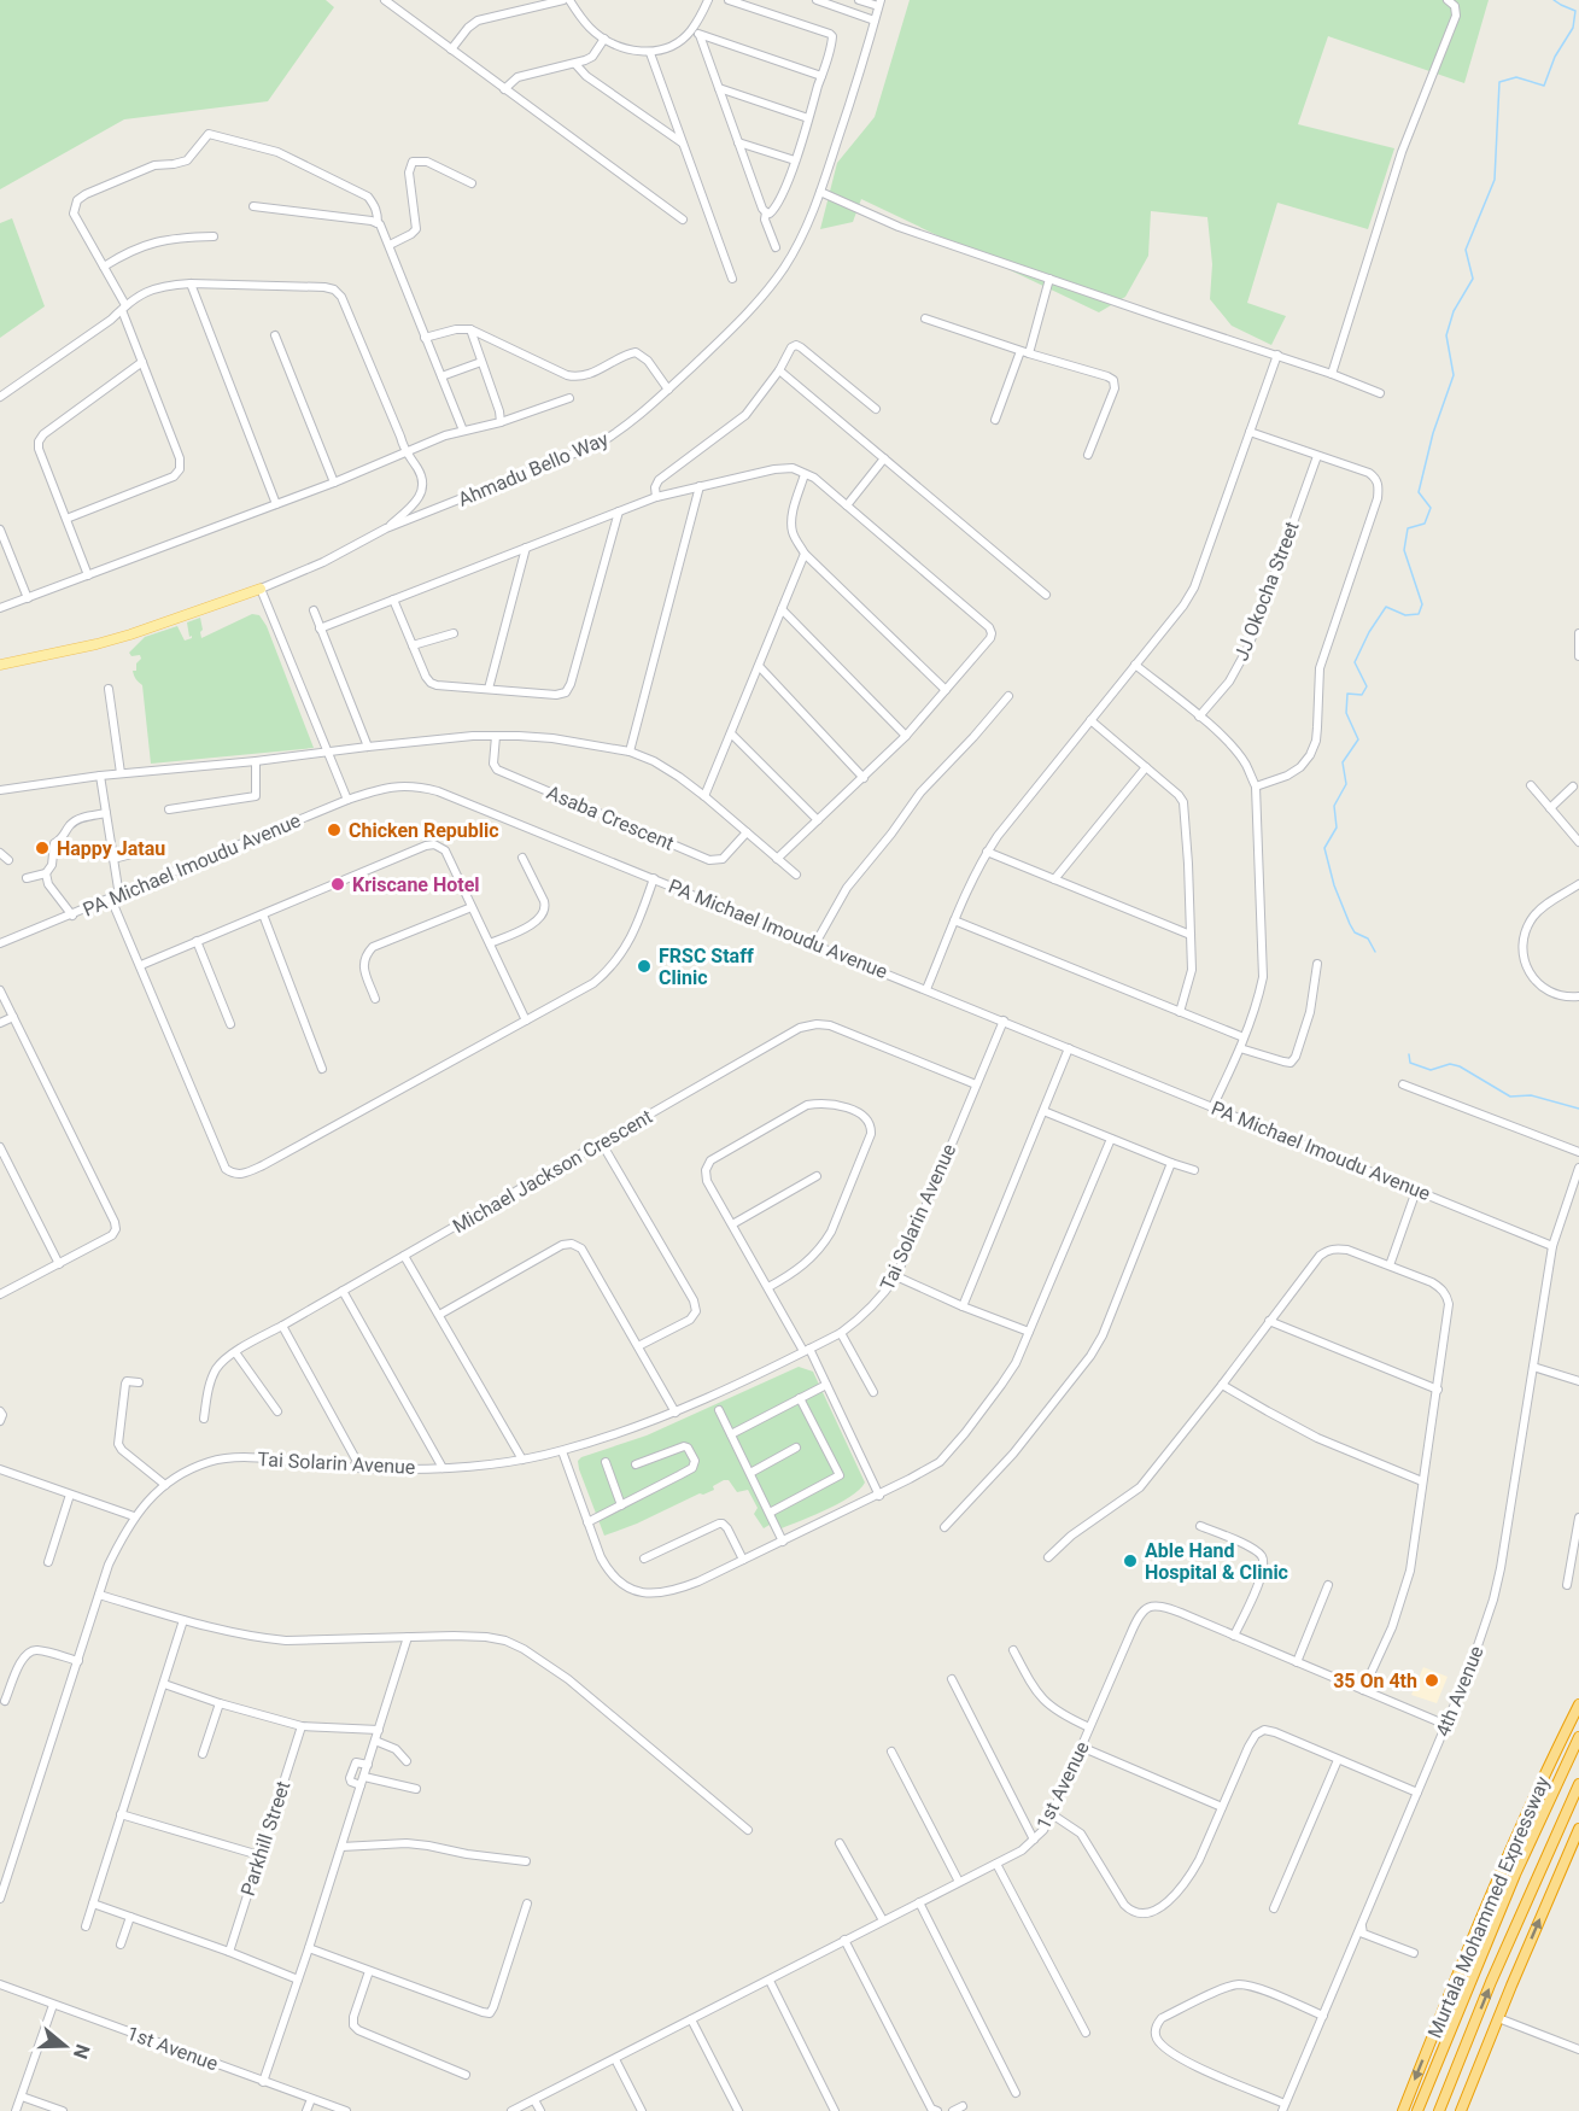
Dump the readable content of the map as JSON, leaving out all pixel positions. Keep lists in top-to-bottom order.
{
  "streets": {
    "highway": ["Murtala Mohammed Expressway"],
    "main road": ["Ahmadu Bello Way"],
    "street": [
      "JJ Okocha Street",
      "Asaba Crescent",
      "PA Michael Imoudu Avenue",
      "Michael Jackson Crescent",
      "Tai Solarin Avenue",
      "4th Avenue",
      "1st Avenue",
      "Parkhill Street"
    ]
  },
  "crossings": [
    ["PA Michael Imoudu Avenue", "Tai Solarin Avenue"],
    ["PA Michael Imoudu Avenue", "4th Avenue"],
    ["Michael Jackson Crescent", "Tai Solarin Avenue"],
    ["4th Avenue", "1st Avenue"]
  ],
  "places": [
    "Chicken Republic",
    "Happy Jatau",
    "Kriscane Hotel",
    "FRSC Staff Clinic",
    "Able Hand Hospital & Clinic",
    "35 On 4th"
  ],
  "north": "right"
}
